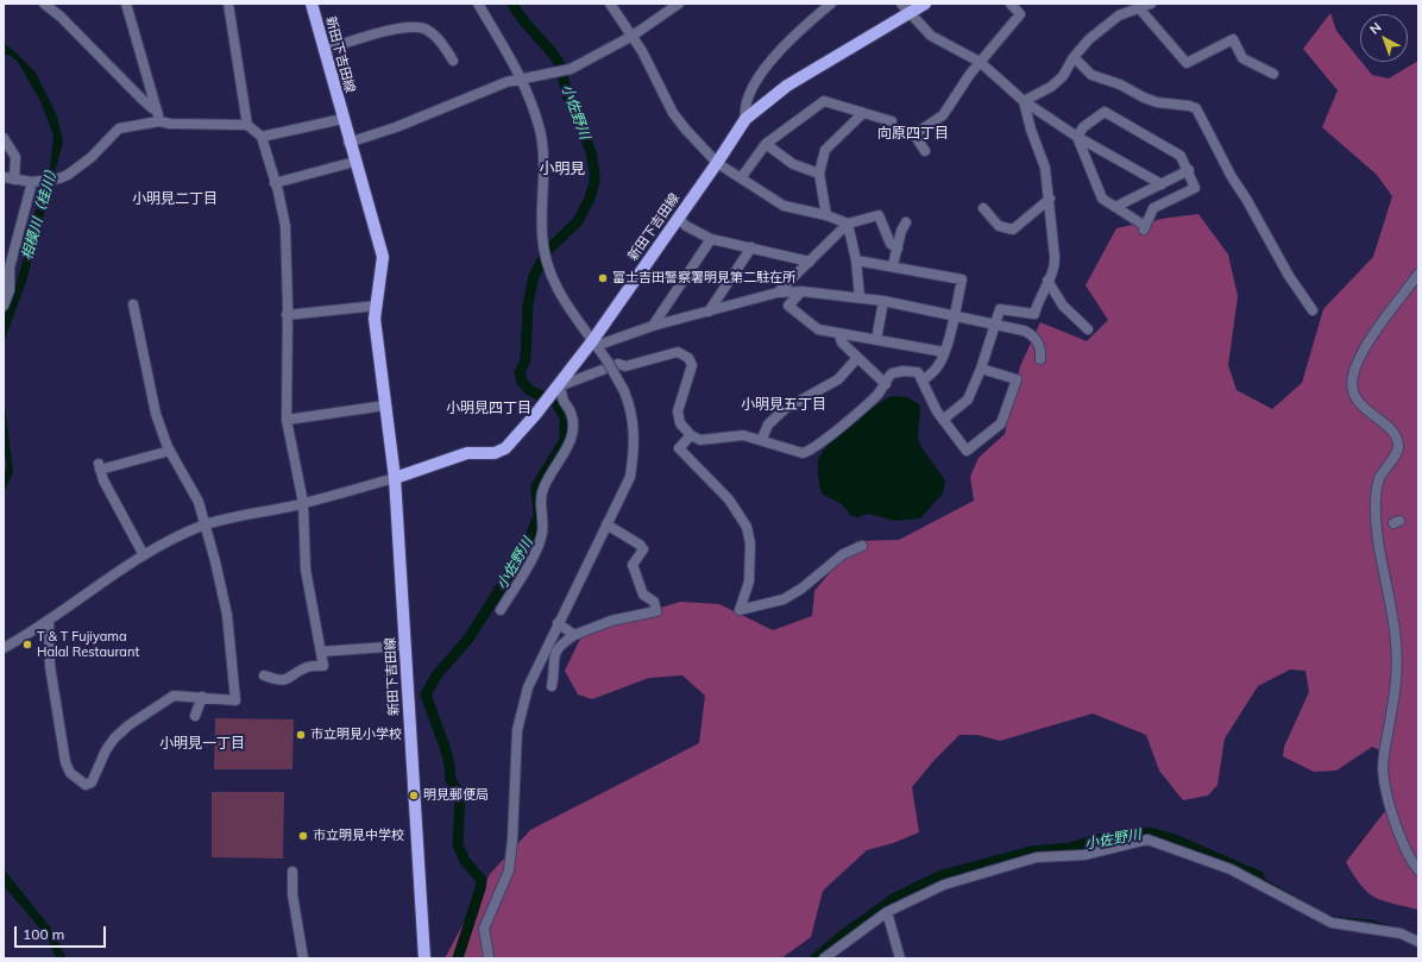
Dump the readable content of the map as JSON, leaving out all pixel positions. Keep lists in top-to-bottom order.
{
  "streets": {
    "main road": ["新田下吉田線"]
  },
  "districts": [
    "向原四丁目",
    "小明見",
    "小明見二丁目",
    "小明見五丁目",
    "小明見四丁目",
    "小明見一丁目"
  ],
  "water": ["小佐野川", "相模川（桂川）"],
  "places": [
    "富士吉田警察署明見第二駐在所",
    "T & T Fujiyama Halal Restaurant",
    "市立明見小学校",
    "明見郵便局",
    "市立明見中学校"
  ],
  "scale_bar": "100 m",
  "north": "top left"
}
